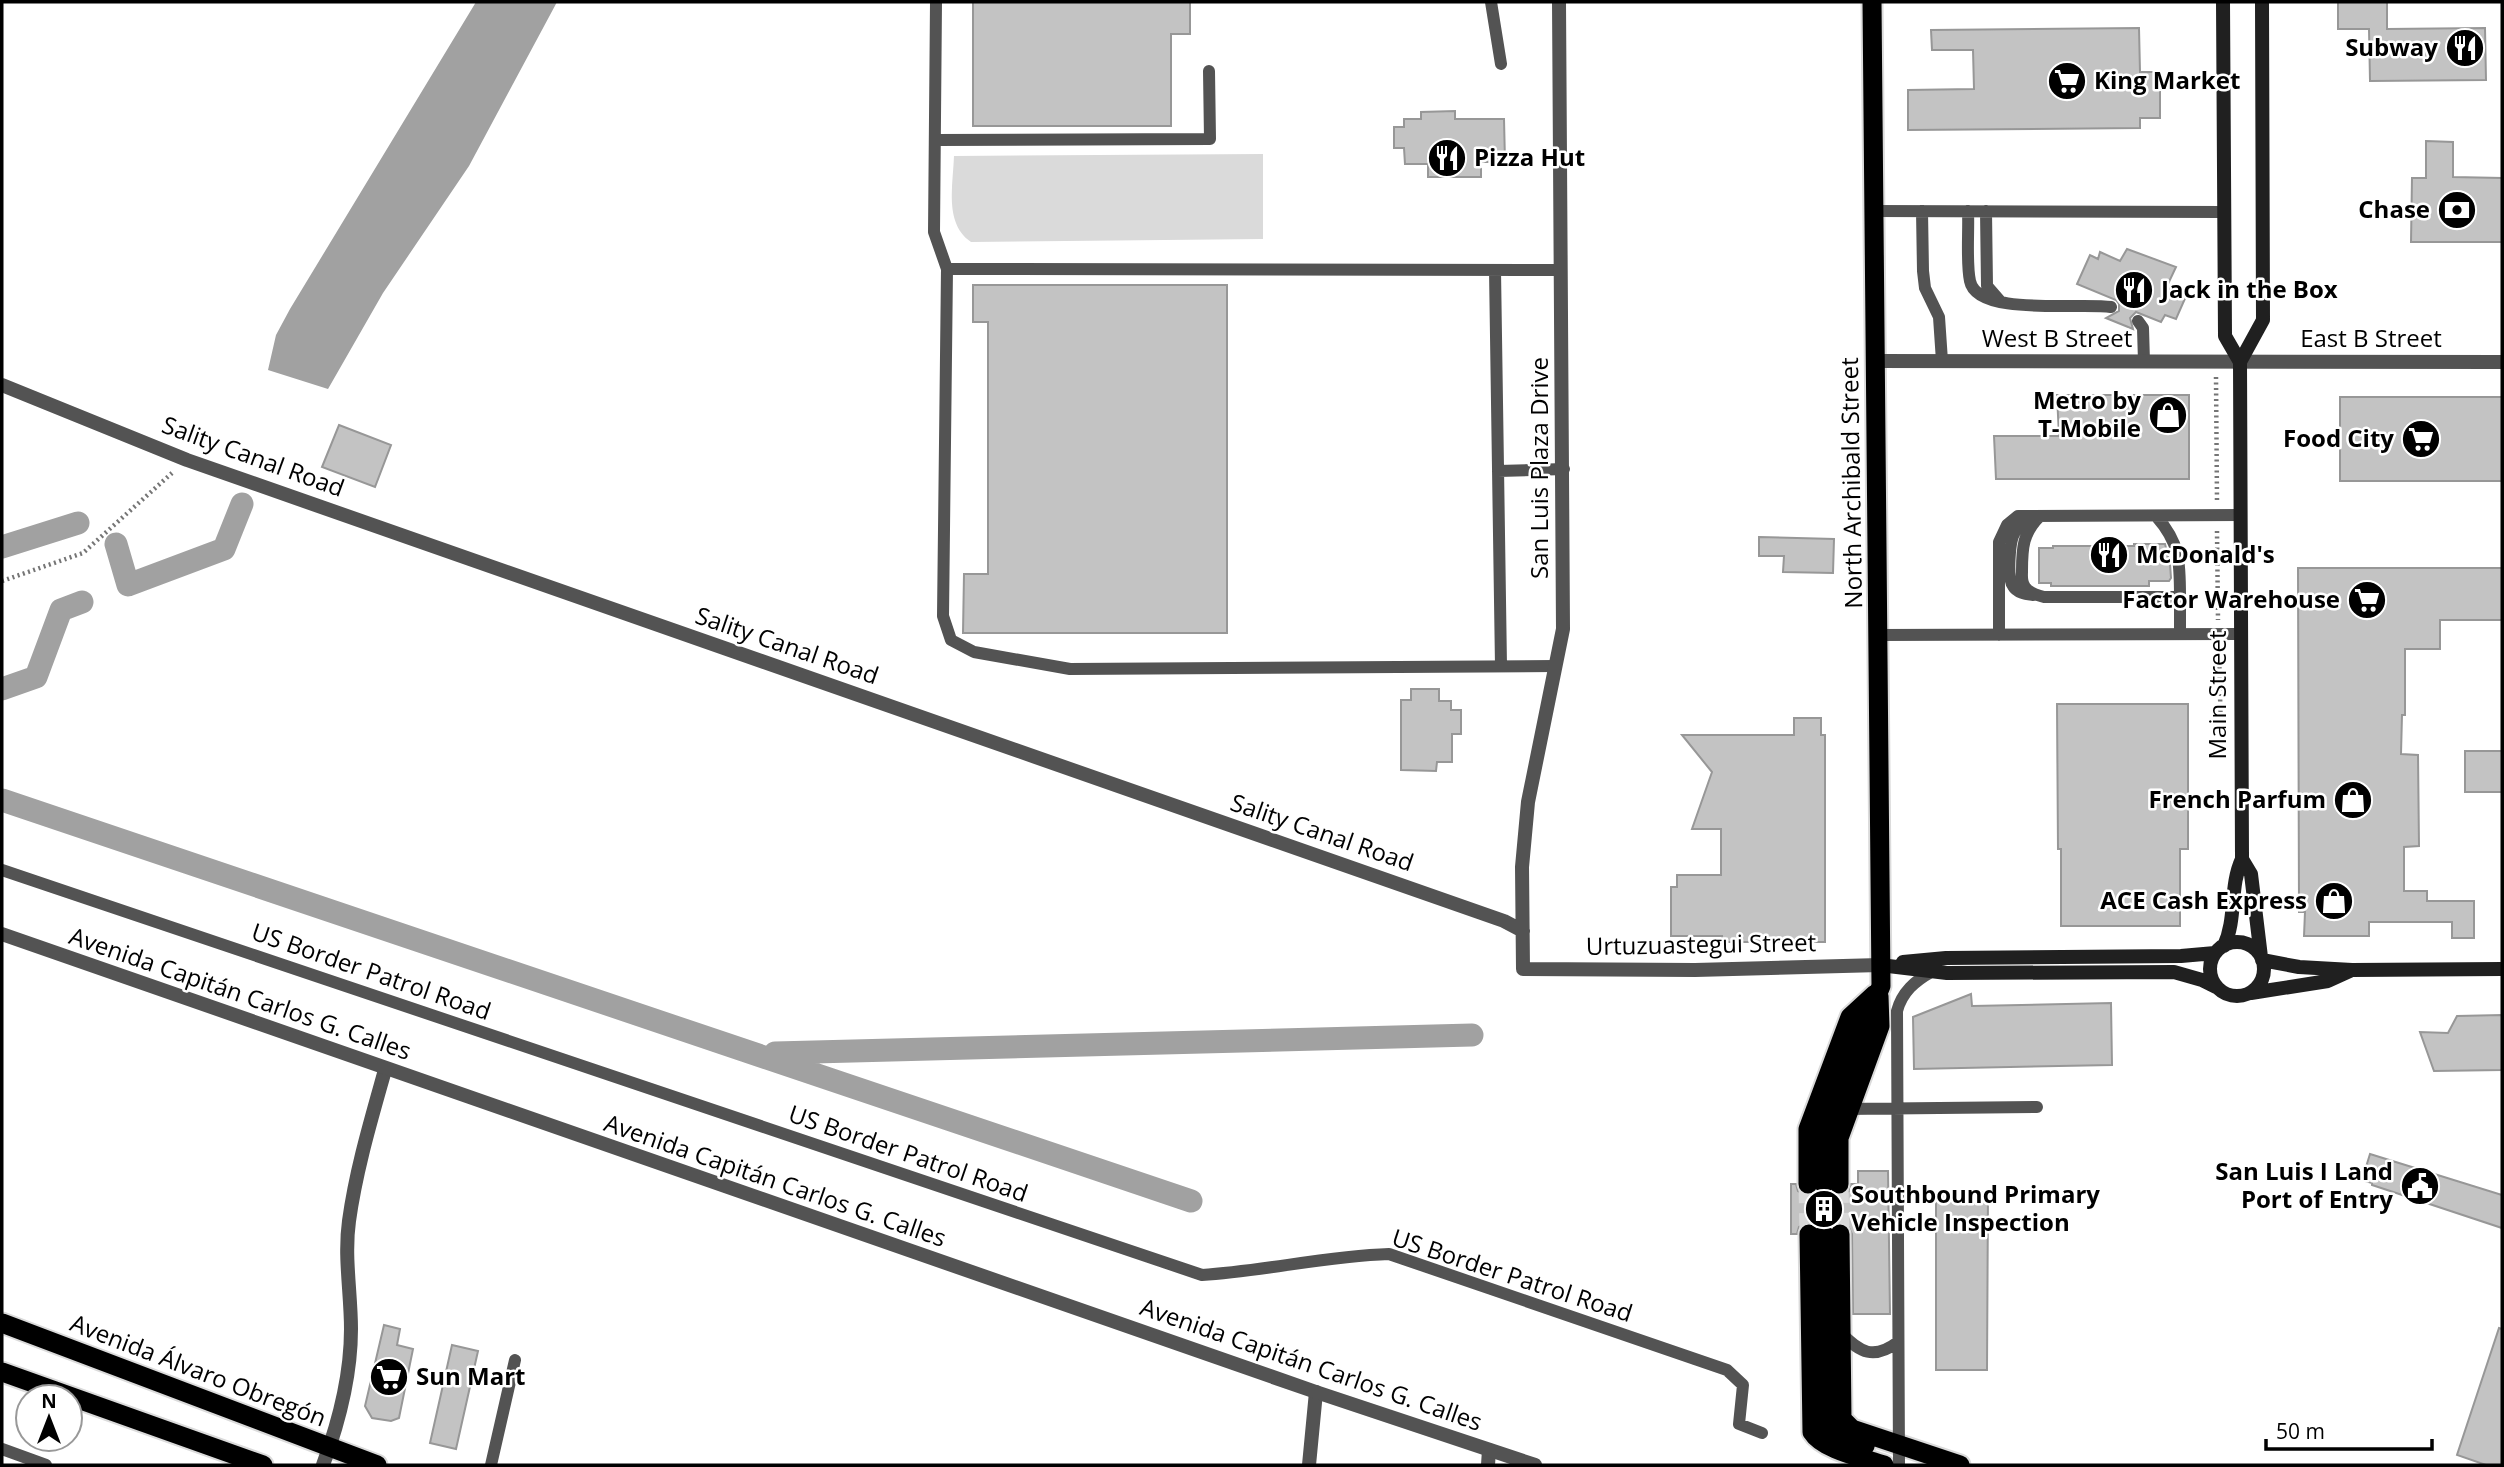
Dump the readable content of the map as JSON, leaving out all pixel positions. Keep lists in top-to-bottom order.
{
  "streets": {
    "highway": ["North Archibald Street", "Avenida Álvaro Obregón"],
    "main road": ["Main Street", "Urtuzuastegui Street"],
    "street": [
      "West B Street",
      "East B Street",
      "Sality Canal Road",
      "San Luis Plaza Drive",
      "Avenida Capitán Carlos G. Calles"
    ],
    "lane": ["US Border Patrol Road"]
  },
  "crossings": [
    ["West B Street", "East B Street"],
    ["West B Street", "North Archibald Street"],
    ["West B Street", "Main Street"],
    ["East B Street", "Main Street"],
    ["Sality Canal Road", "San Luis Plaza Drive"],
    ["Sality Canal Road", "Urtuzuastegui Street"],
    ["San Luis Plaza Drive", "Urtuzuastegui Street"],
    ["North Archibald Street", "Urtuzuastegui Street"],
    ["Main Street", "Urtuzuastegui Street"]
  ],
  "places": {
    "restaurant": [
      "Subway",
      "Pizza Hut",
      "Jack in the Box",
      "McDonald's"
    ],
    "supermarket": [
      "King Market",
      "Food City",
      "Factor Warehouse",
      "Sun Mart"
    ],
    "bank": ["Chase"],
    "shop": ["Metro by T-Mobile", "French Parfum", "ACE Cash Express"],
    "public building": ["San Luis I Land Port of Entry"],
    "building": ["Southbound Primary Vehicle Inspection"]
  },
  "scale_bar": "50 m",
  "north": "top"
}
